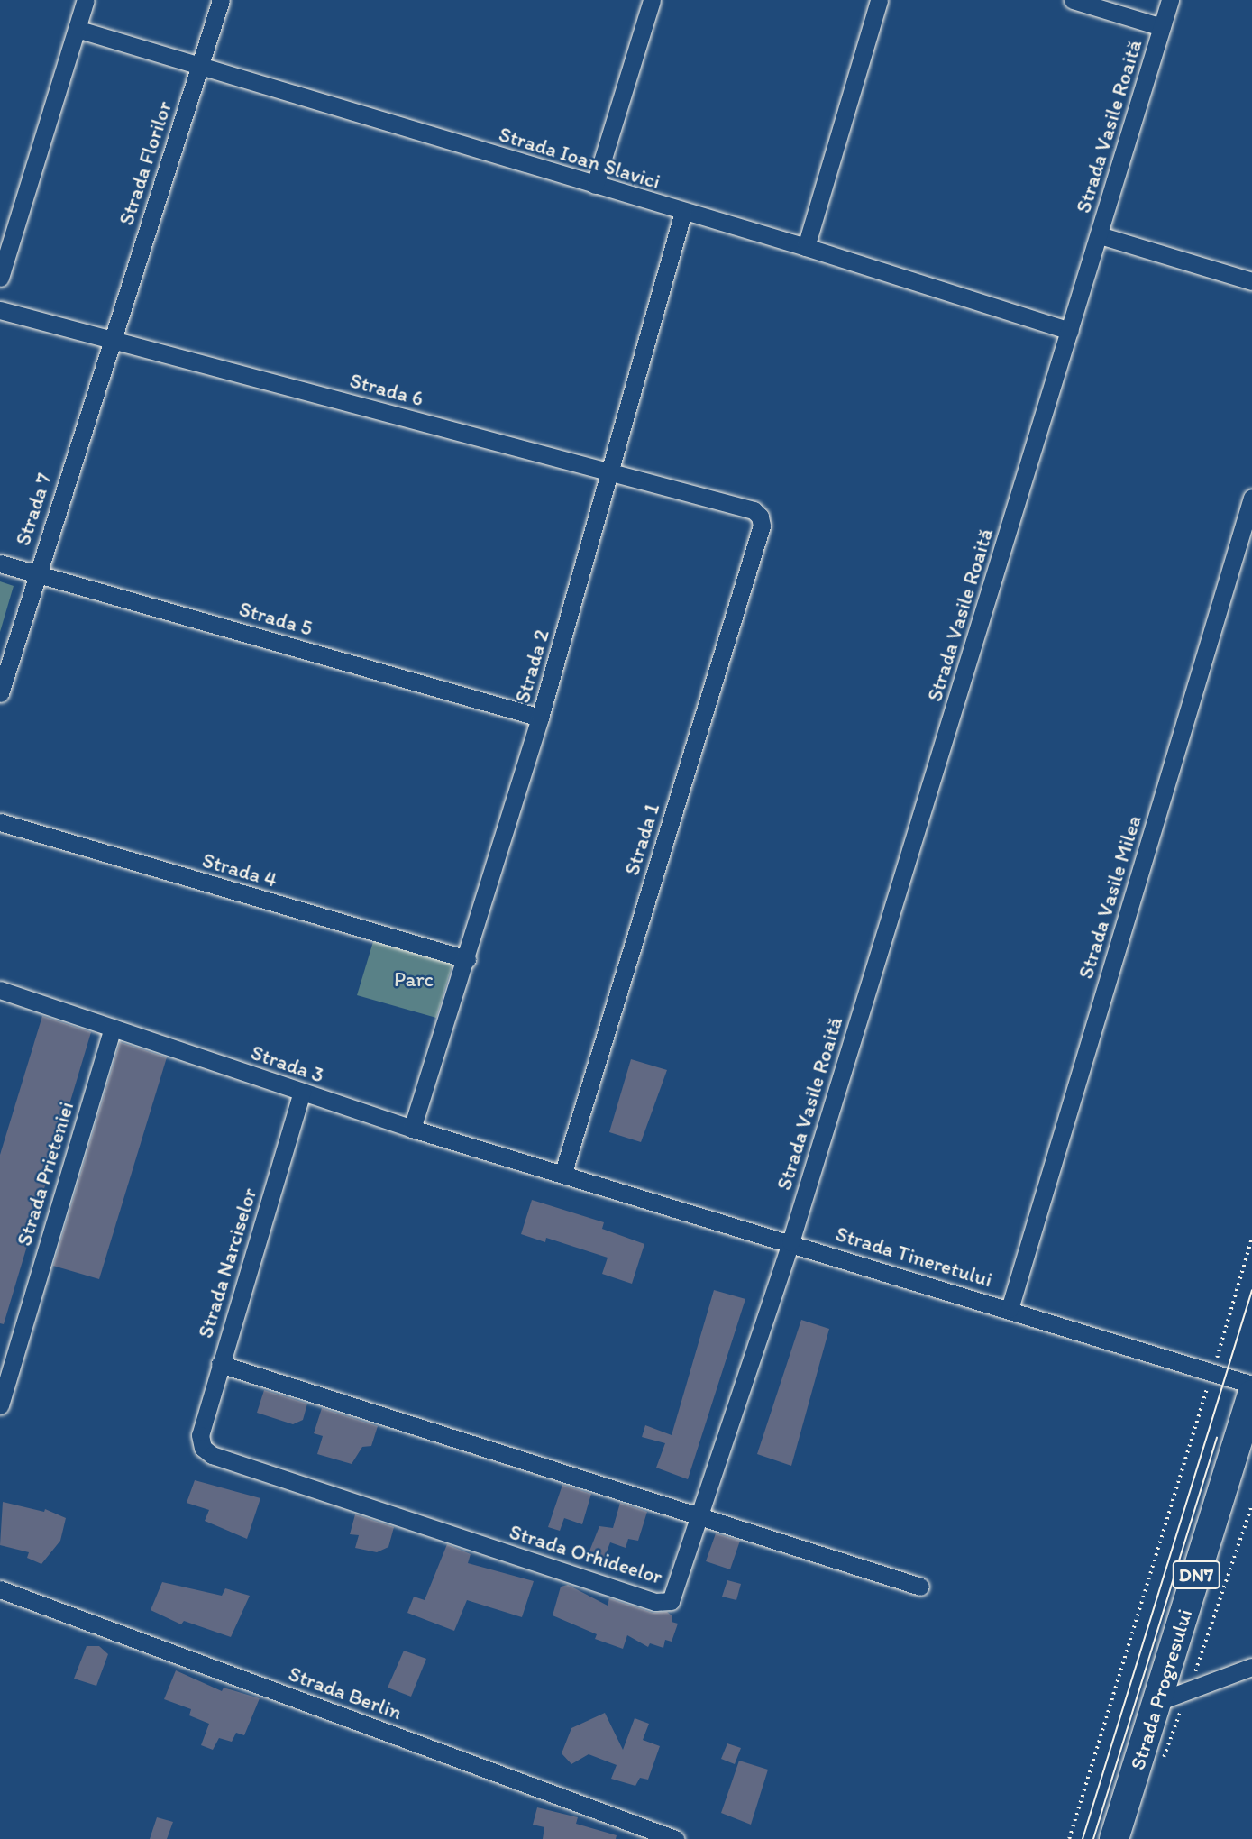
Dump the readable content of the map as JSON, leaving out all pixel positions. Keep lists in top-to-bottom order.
{
  "streets": {
    "main road": ["DN7", "Strada Progresului"],
    "street": [
      "Strada Vasile Roaită",
      "Strada Ioan Slavici",
      "Strada Florilor",
      "Strada 6",
      "Strada 7",
      "Strada 5",
      "Strada 2",
      "Strada 1",
      "Strada 4",
      "Strada Vasile Milea",
      "Strada 3",
      "Strada Prieteniei",
      "Strada Tineretului",
      "Strada Narciselor",
      "Strada Orhideelor",
      "Strada Berlin"
    ]
  },
  "crossings": [
    ["Strada Vasile Roaită", "Strada Ioan Slavici"],
    ["Strada Vasile Roaită", "Strada Tineretului"],
    ["Strada Vasile Roaită", "Strada Orhideelor"],
    ["Strada Ioan Slavici", "Strada Florilor"],
    ["Strada Ioan Slavici", "Strada 2"],
    ["Strada Florilor", "Strada 6"],
    ["Strada Florilor", "Strada 7"],
    ["Strada 6", "Strada 7"],
    ["Strada 6", "Strada 2"],
    ["Strada 6", "Strada 1"],
    ["Strada 7", "Strada 5"],
    ["Strada 5", "Strada 2"],
    ["Strada 2", "Strada 4"],
    ["Strada 2", "Strada 3"],
    ["Strada 1", "Strada 3"],
    ["Strada 1", "Strada Tineretului"],
    ["Strada Vasile Milea", "Strada Tineretului"],
    ["Strada 3", "Strada Prieteniei"],
    ["Strada 3", "Strada Tineretului"],
    ["Strada 3", "Strada Narciselor"],
    ["Strada Tineretului", "Strada Orhideelor"],
    ["Strada Narciselor", "Strada Orhideelor"]
  ],
  "parks": ["Parc"]
}
